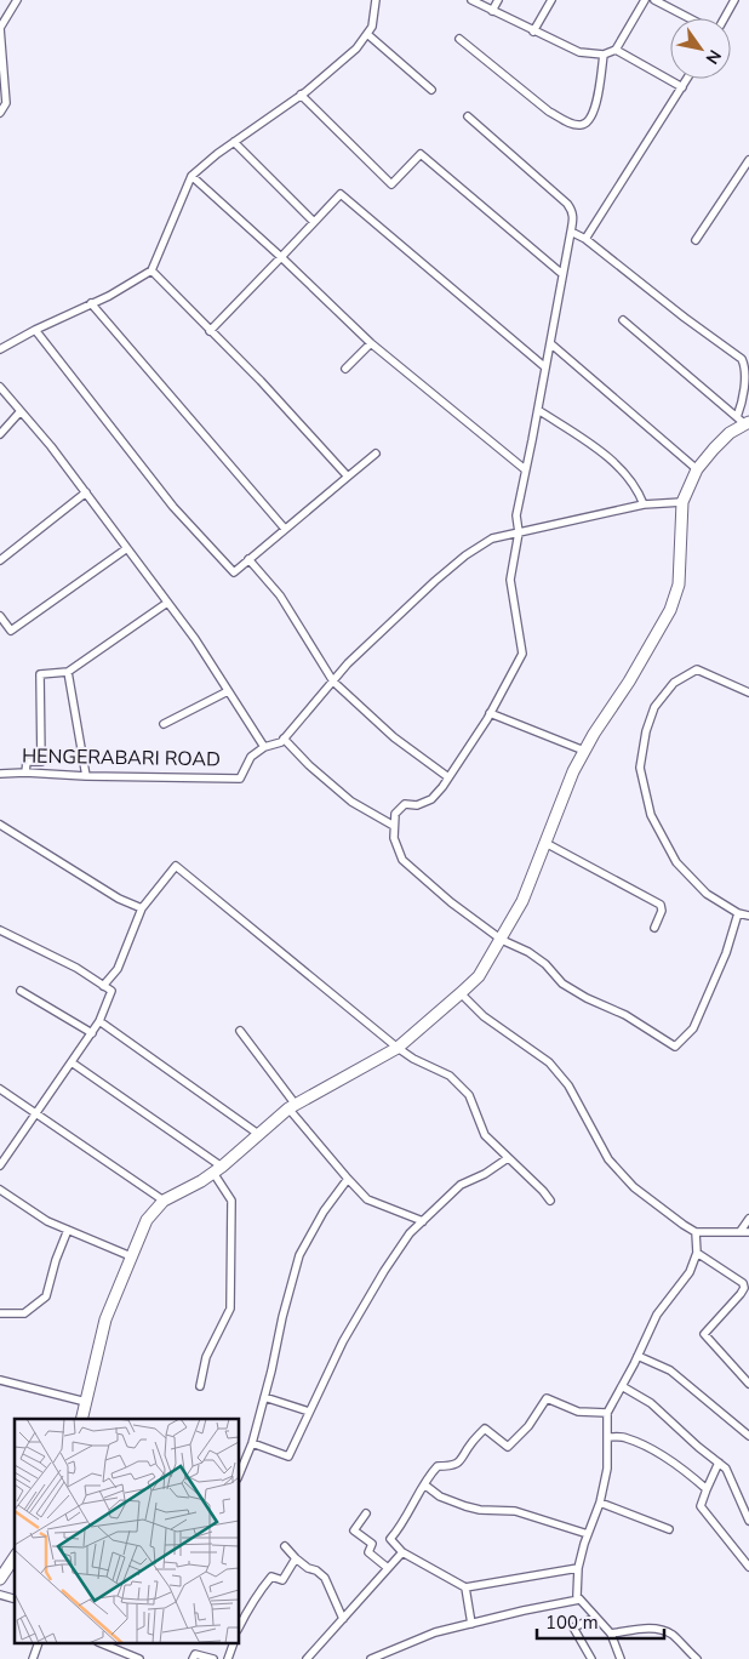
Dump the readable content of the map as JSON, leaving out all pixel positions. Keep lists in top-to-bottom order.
{
  "streets": {
    "street": ["HENGERABARI ROAD"]
  },
  "scale_bar": "100 m",
  "north": "bottom right"
}
